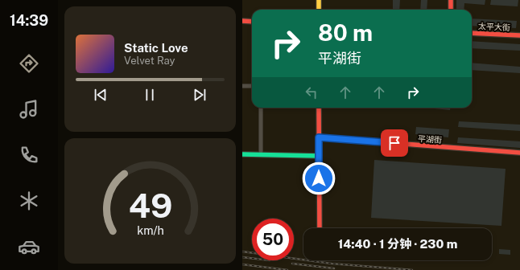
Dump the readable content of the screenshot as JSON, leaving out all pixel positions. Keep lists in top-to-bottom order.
{
  "streets": {
    "street": ["太平大街", "平湖街"]
  },
  "page": {
    "tabs": "14:39",
    "turn": ["80 m", "平湖街"],
    "song": ["Static Love", "Velvet Ray"],
    "limit": "50",
    "trip": "14:40 · 1 分钟 · 230 m",
    "gauge": ["49", "km/h"]
  }
}
